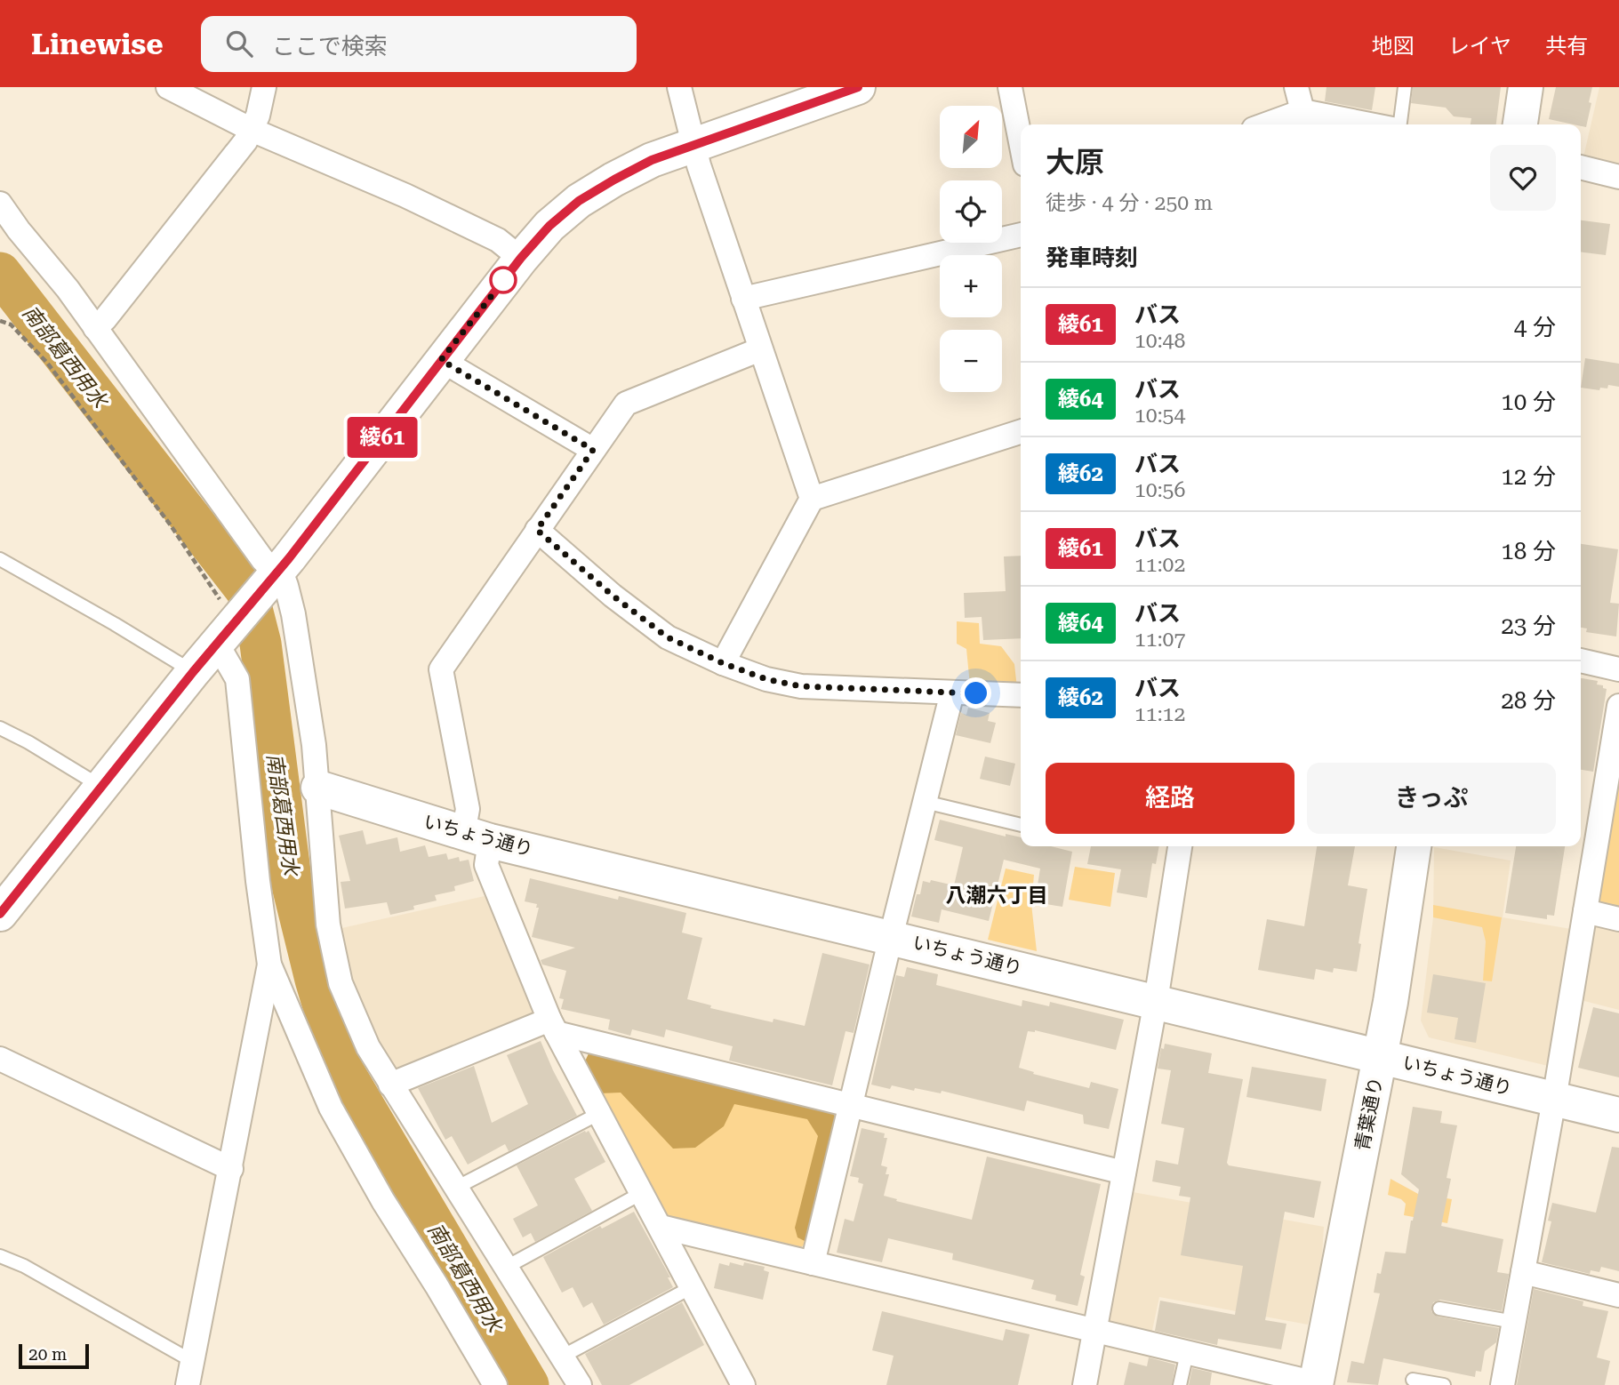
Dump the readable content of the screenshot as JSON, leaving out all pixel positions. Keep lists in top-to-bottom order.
{
  "streets": {
    "street": ["いちょう通り", "青葉通り"]
  },
  "crossings": [
    ["いちょう通り", "青葉通り"]
  ],
  "districts": ["八潮六丁目"],
  "water": ["南部葛西用水"],
  "lines": ["bus line 綾61"],
  "scale_bar": "20 m",
  "north": "top right",
  "page": {
    "header": "Linewise",
    "search": "ここで検索",
    "nav": ["地図", "レイヤ", "共有"],
    "on_map": "綾61",
    "map_buttons": ["+", "−"],
    "heading": [
      ["大原", "徒歩 · 4 分 · 250 m"],
      "発車時刻"
    ],
    "list": [
      {
        "mark": "綾61",
        "name": "バス",
        "note": "10:48",
        "value": "4 分"
      },
      {
        "mark": "綾64",
        "name": "バス",
        "note": "10:54",
        "value": "10 分"
      },
      {
        "mark": "綾62",
        "name": "バス",
        "note": "10:56",
        "value": "12 分"
      },
      {
        "mark": "綾61",
        "name": "バス",
        "note": "11:02",
        "value": "18 分"
      },
      {
        "mark": "綾64",
        "name": "バス",
        "note": "11:07",
        "value": "23 分"
      },
      {
        "mark": "綾62",
        "name": "バス",
        "note": "11:12",
        "value": "28 分"
      }
    ],
    "buttons": ["経路", "きっぷ"],
    "scale": "20 m"
  }
}
